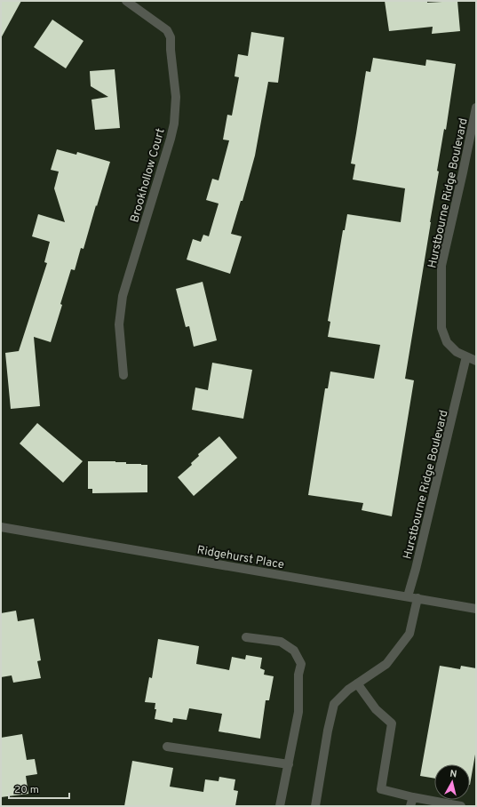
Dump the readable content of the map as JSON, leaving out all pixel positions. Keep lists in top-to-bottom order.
{
  "streets": {
    "street": ["Brookhollow Court", "Hurstbourne Ridge Boulevard", "Ridgehurst Place"]
  },
  "crossings": [
    ["Hurstbourne Ridge Boulevard", "Ridgehurst Place"]
  ],
  "scale_bar": "20 m",
  "north": "top"
}
